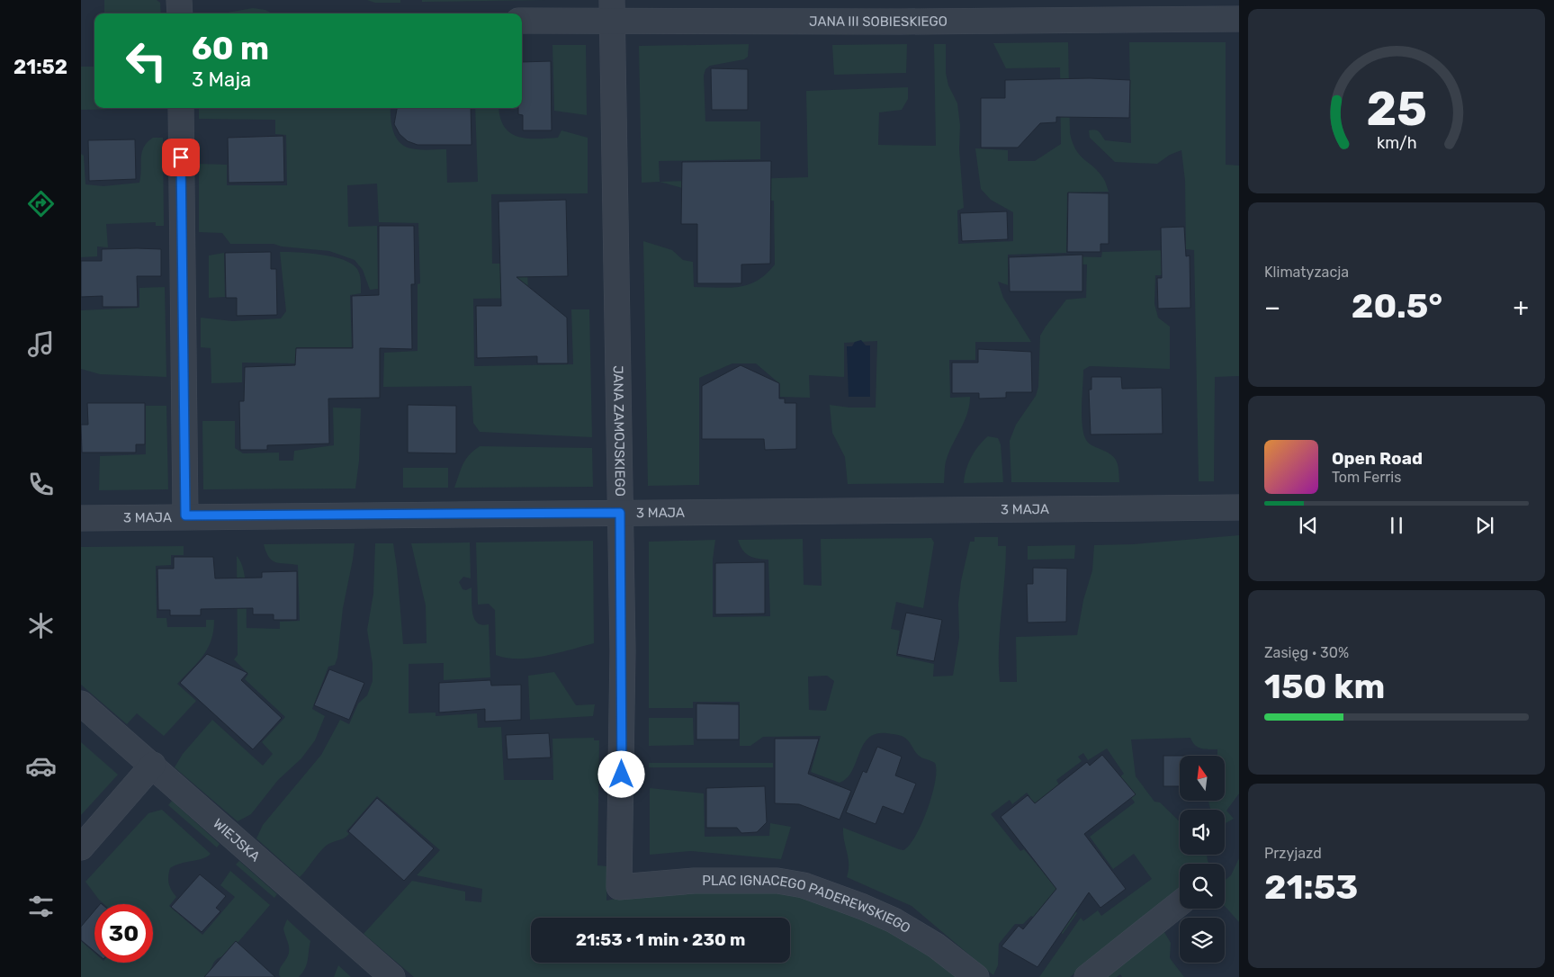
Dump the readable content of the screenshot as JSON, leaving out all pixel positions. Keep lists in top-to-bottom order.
{
  "streets": {
    "street": [
      "JANA III SOBIESKIEGO",
      "JANA ZAMOJSKIEGO",
      "3 MAJA",
      "WIEJSKA",
      "PLAC IGNACEGO PADEREWSKIEGO"
    ]
  },
  "crossings": [
    ["JANA III SOBIESKIEGO", "JANA ZAMOJSKIEGO"],
    ["JANA ZAMOJSKIEGO", "3 MAJA"],
    ["JANA ZAMOJSKIEGO", "PLAC IGNACEGO PADEREWSKIEGO"]
  ],
  "north": "top",
  "page": {
    "tabs": "21:52",
    "turn": ["60 m", "3 Maja"],
    "tile": [
      "Klimatyzacja",
      ["Zasięg · 30%", "150 km"],
      ["Przyjazd", "21:53"]
    ],
    "heat": ["−", "20.5°", "+"],
    "song": ["Open Road", "Tom Ferris"],
    "limit": "30",
    "trip": "21:53 · 1 min · 230 m",
    "gauge": ["25", "km/h"]
  }
}
